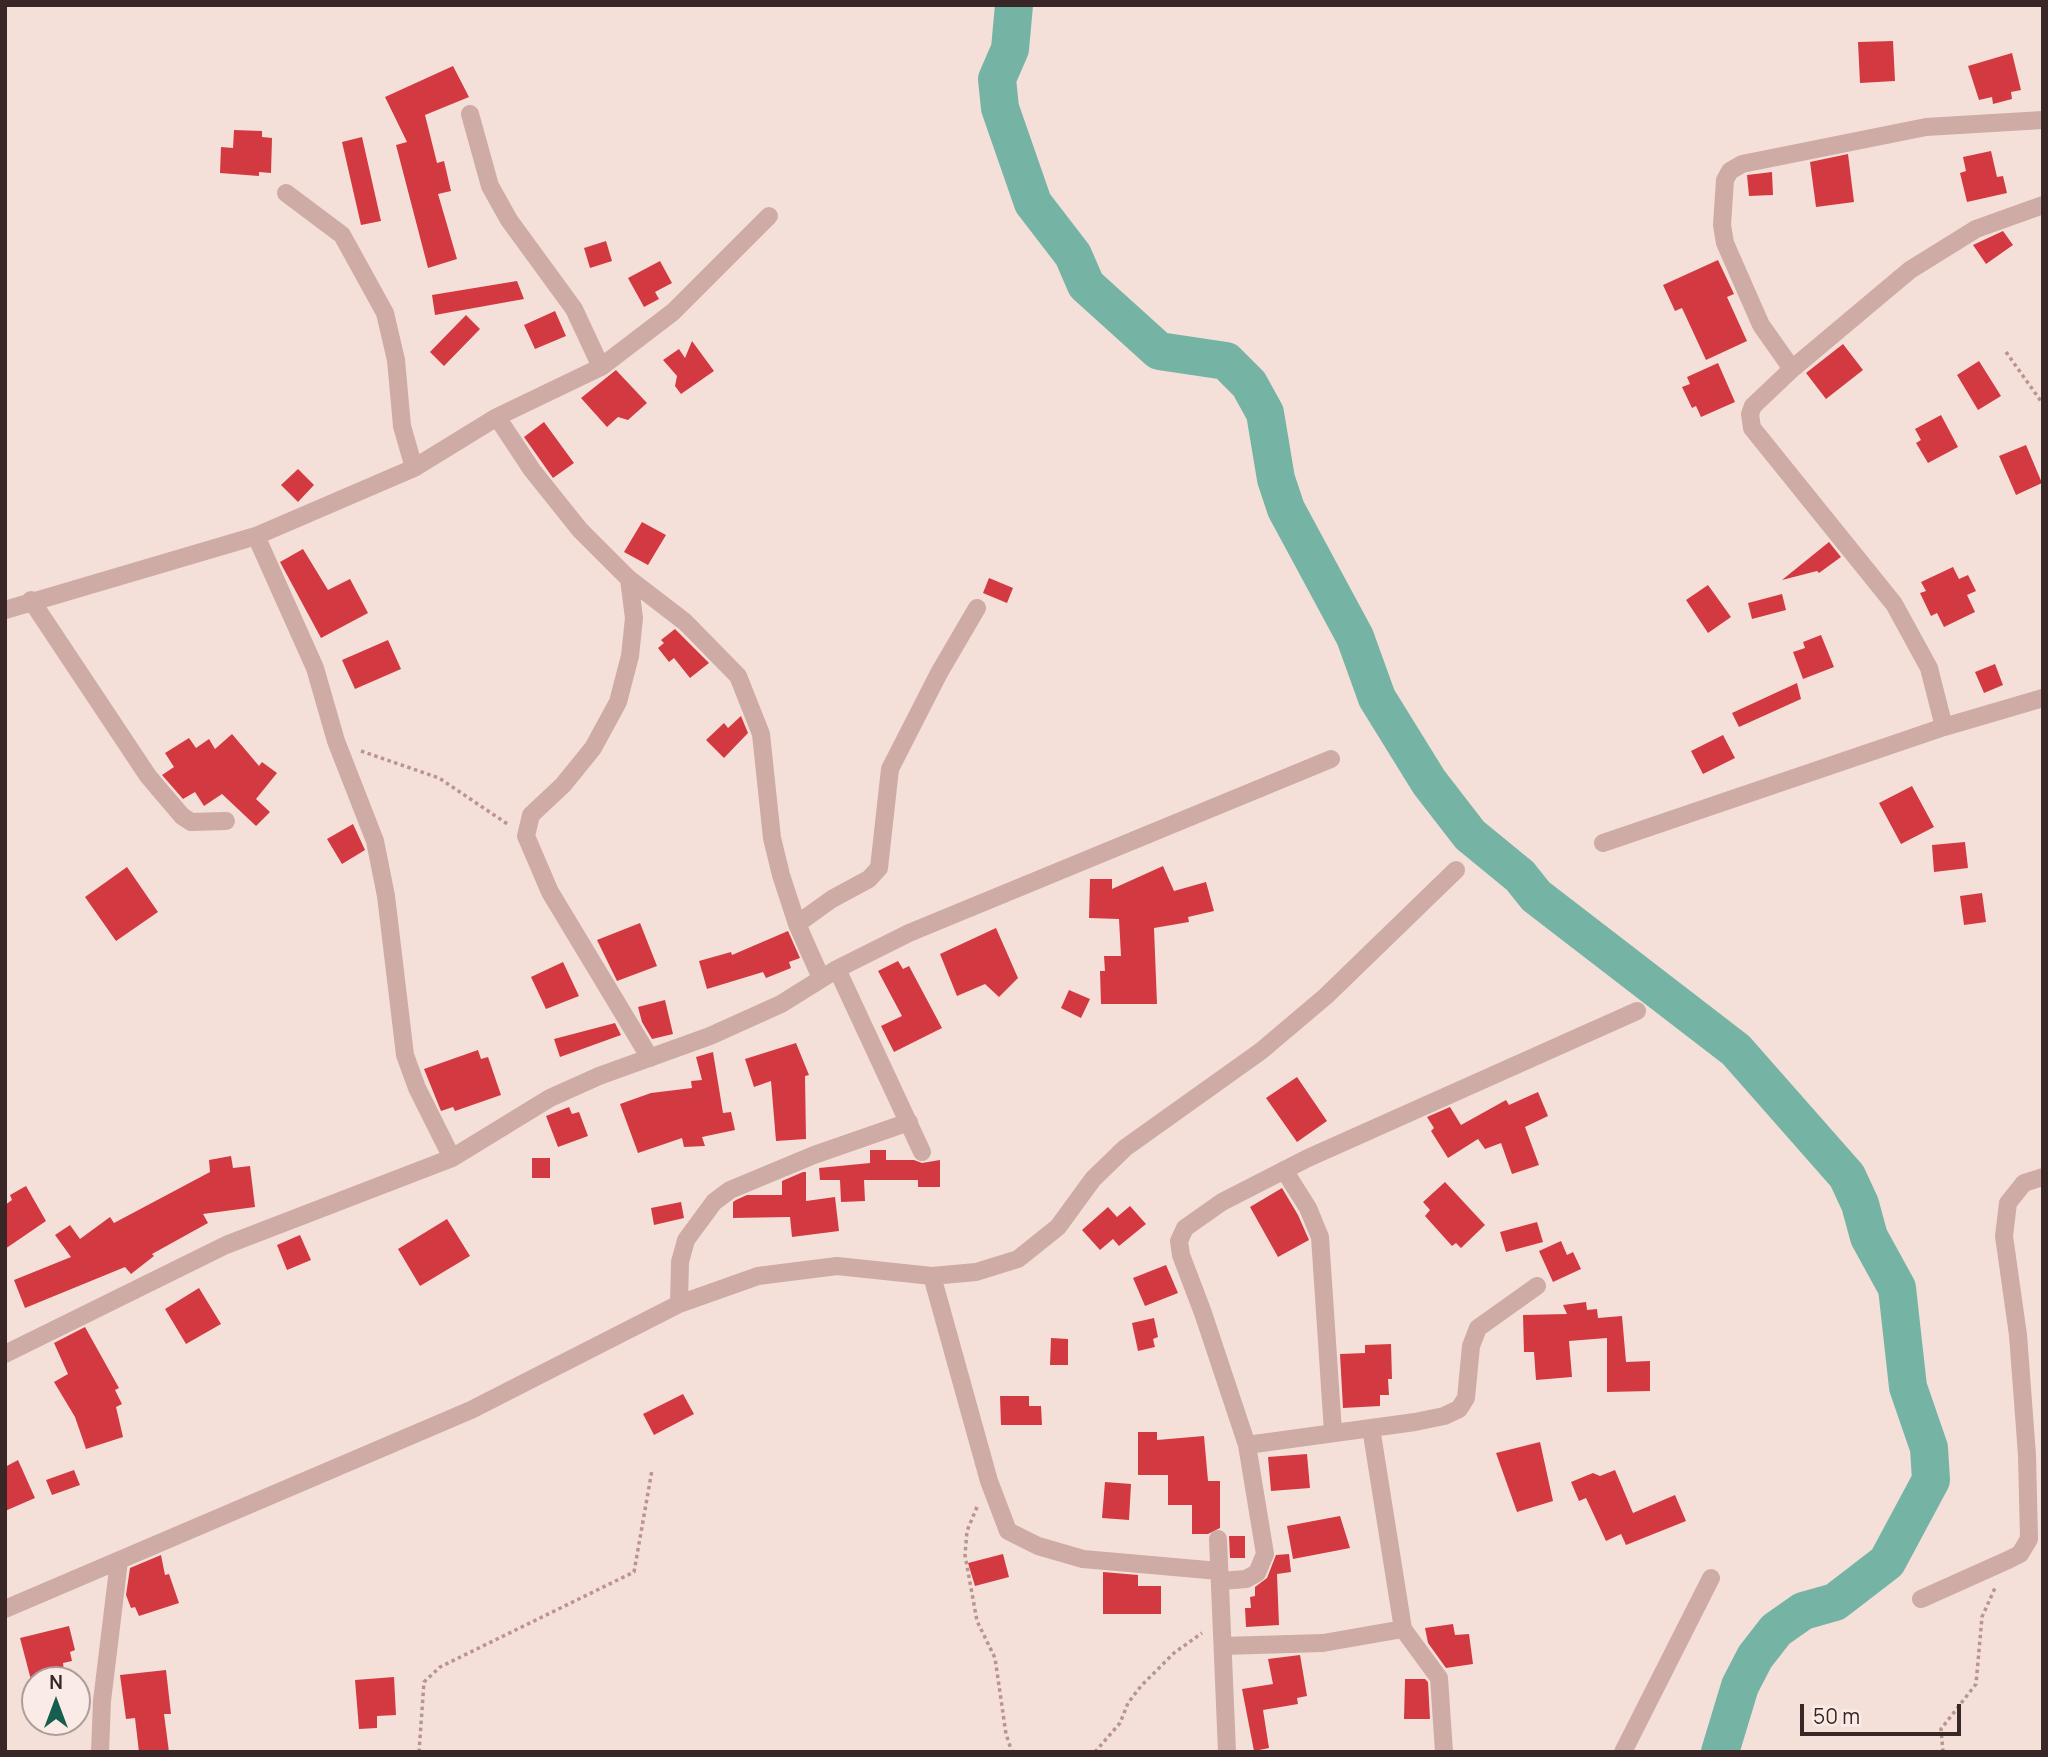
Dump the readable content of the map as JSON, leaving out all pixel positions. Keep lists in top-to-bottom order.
{
  "scale_bar": "50 m",
  "north": "top"
}
